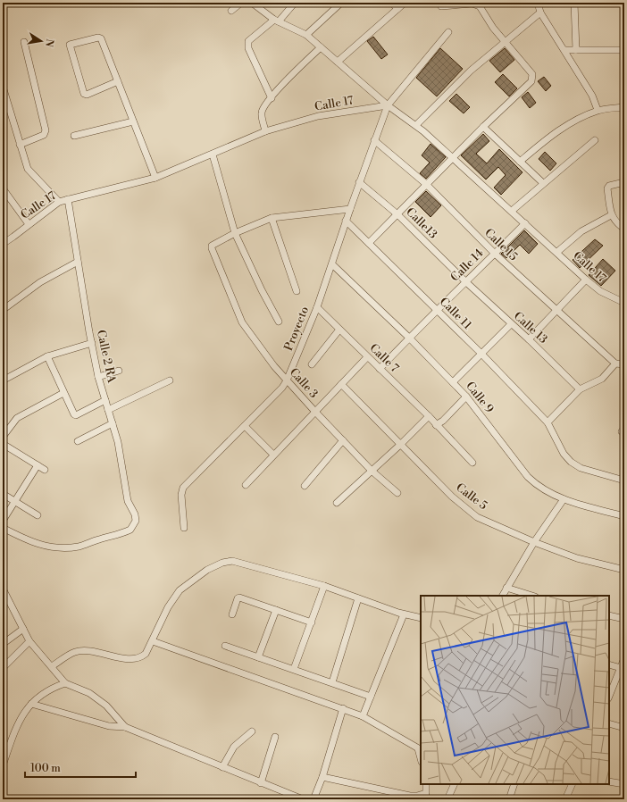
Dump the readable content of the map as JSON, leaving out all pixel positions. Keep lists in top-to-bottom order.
{
  "streets": {
    "street": [
      "Calle 17",
      "Calle13",
      "Calle 15",
      "Calle 14",
      "Calle 11",
      "Calle 13",
      "Proyecto",
      "Calle 2 RA",
      "Calle 7",
      "Calle 3",
      "Calle 9",
      "Calle 5"
    ]
  },
  "crossings": [
    ["Calle 17", "Calle 14"],
    ["Calle 17", "Proyecto"],
    ["Calle 17", "Calle 2 RA"],
    ["Calle13", "Calle 14"],
    ["Calle13", "Calle 13"],
    ["Calle13", "Proyecto"],
    ["Calle 15", "Calle 14"],
    ["Calle 15", "Proyecto"],
    ["Calle 14", "Calle 11"],
    ["Calle 14", "Calle 13"],
    ["Calle 14", "Calle 7"],
    ["Calle 14", "Calle 9"],
    ["Calle 11", "Proyecto"],
    ["Proyecto", "Calle 7"],
    ["Proyecto", "Calle 3"],
    ["Proyecto", "Calle 9"]
  ],
  "scale_bar": "100 m",
  "north": "right"
}
